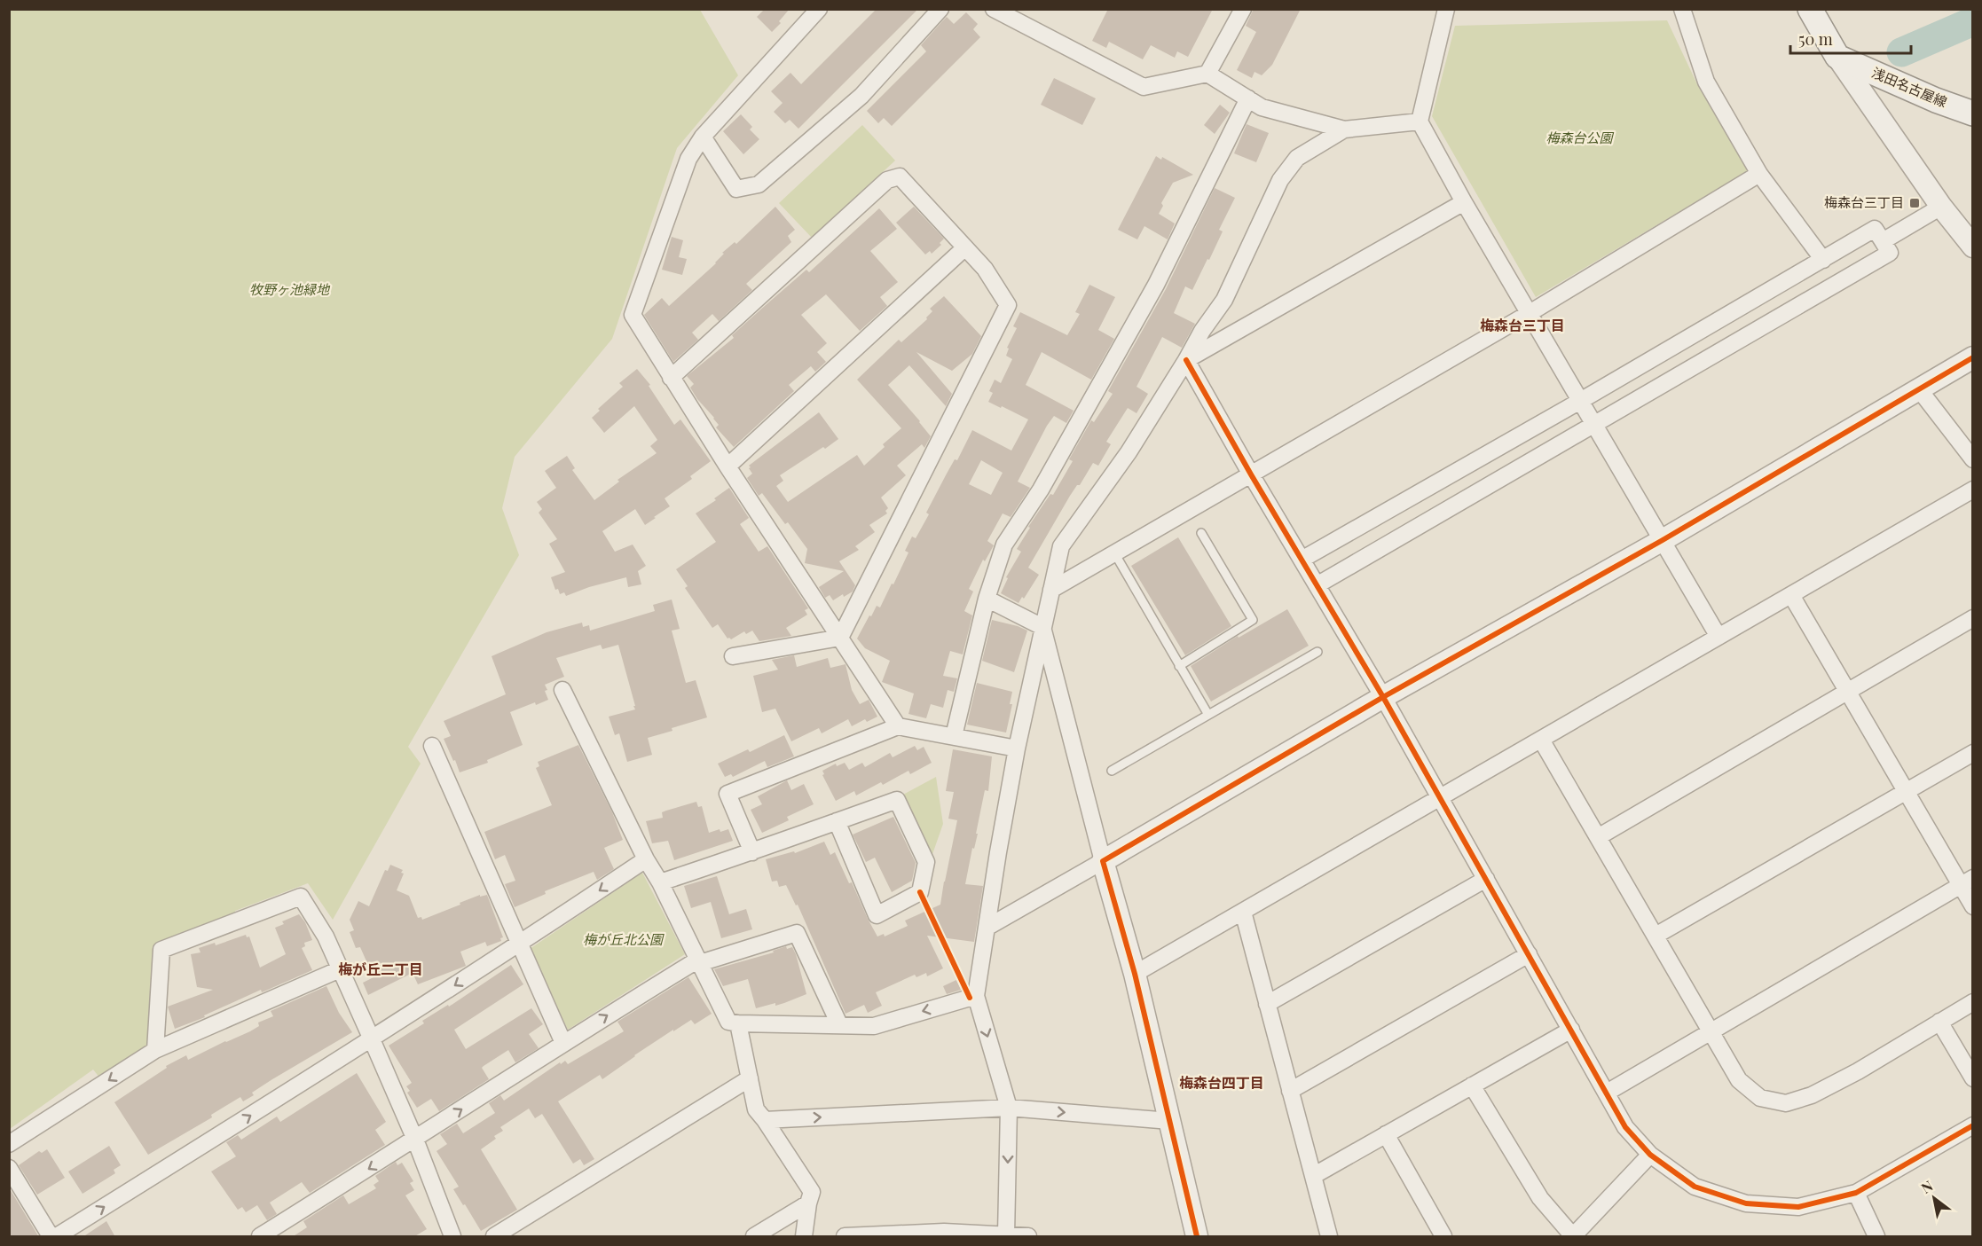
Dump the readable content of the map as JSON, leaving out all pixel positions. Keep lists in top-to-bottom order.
{
  "streets": {
    "main road": ["浅田名古屋線"]
  },
  "districts": ["梅森台三丁目", "梅が丘二丁目", "梅森台四丁目"],
  "parks": ["梅森台公園", "牧野ヶ池緑地", "梅が丘北公園"],
  "places": {
    "transit": ["梅森台三丁目"]
  },
  "scale_bar": "50 m",
  "north": "top left"
}
